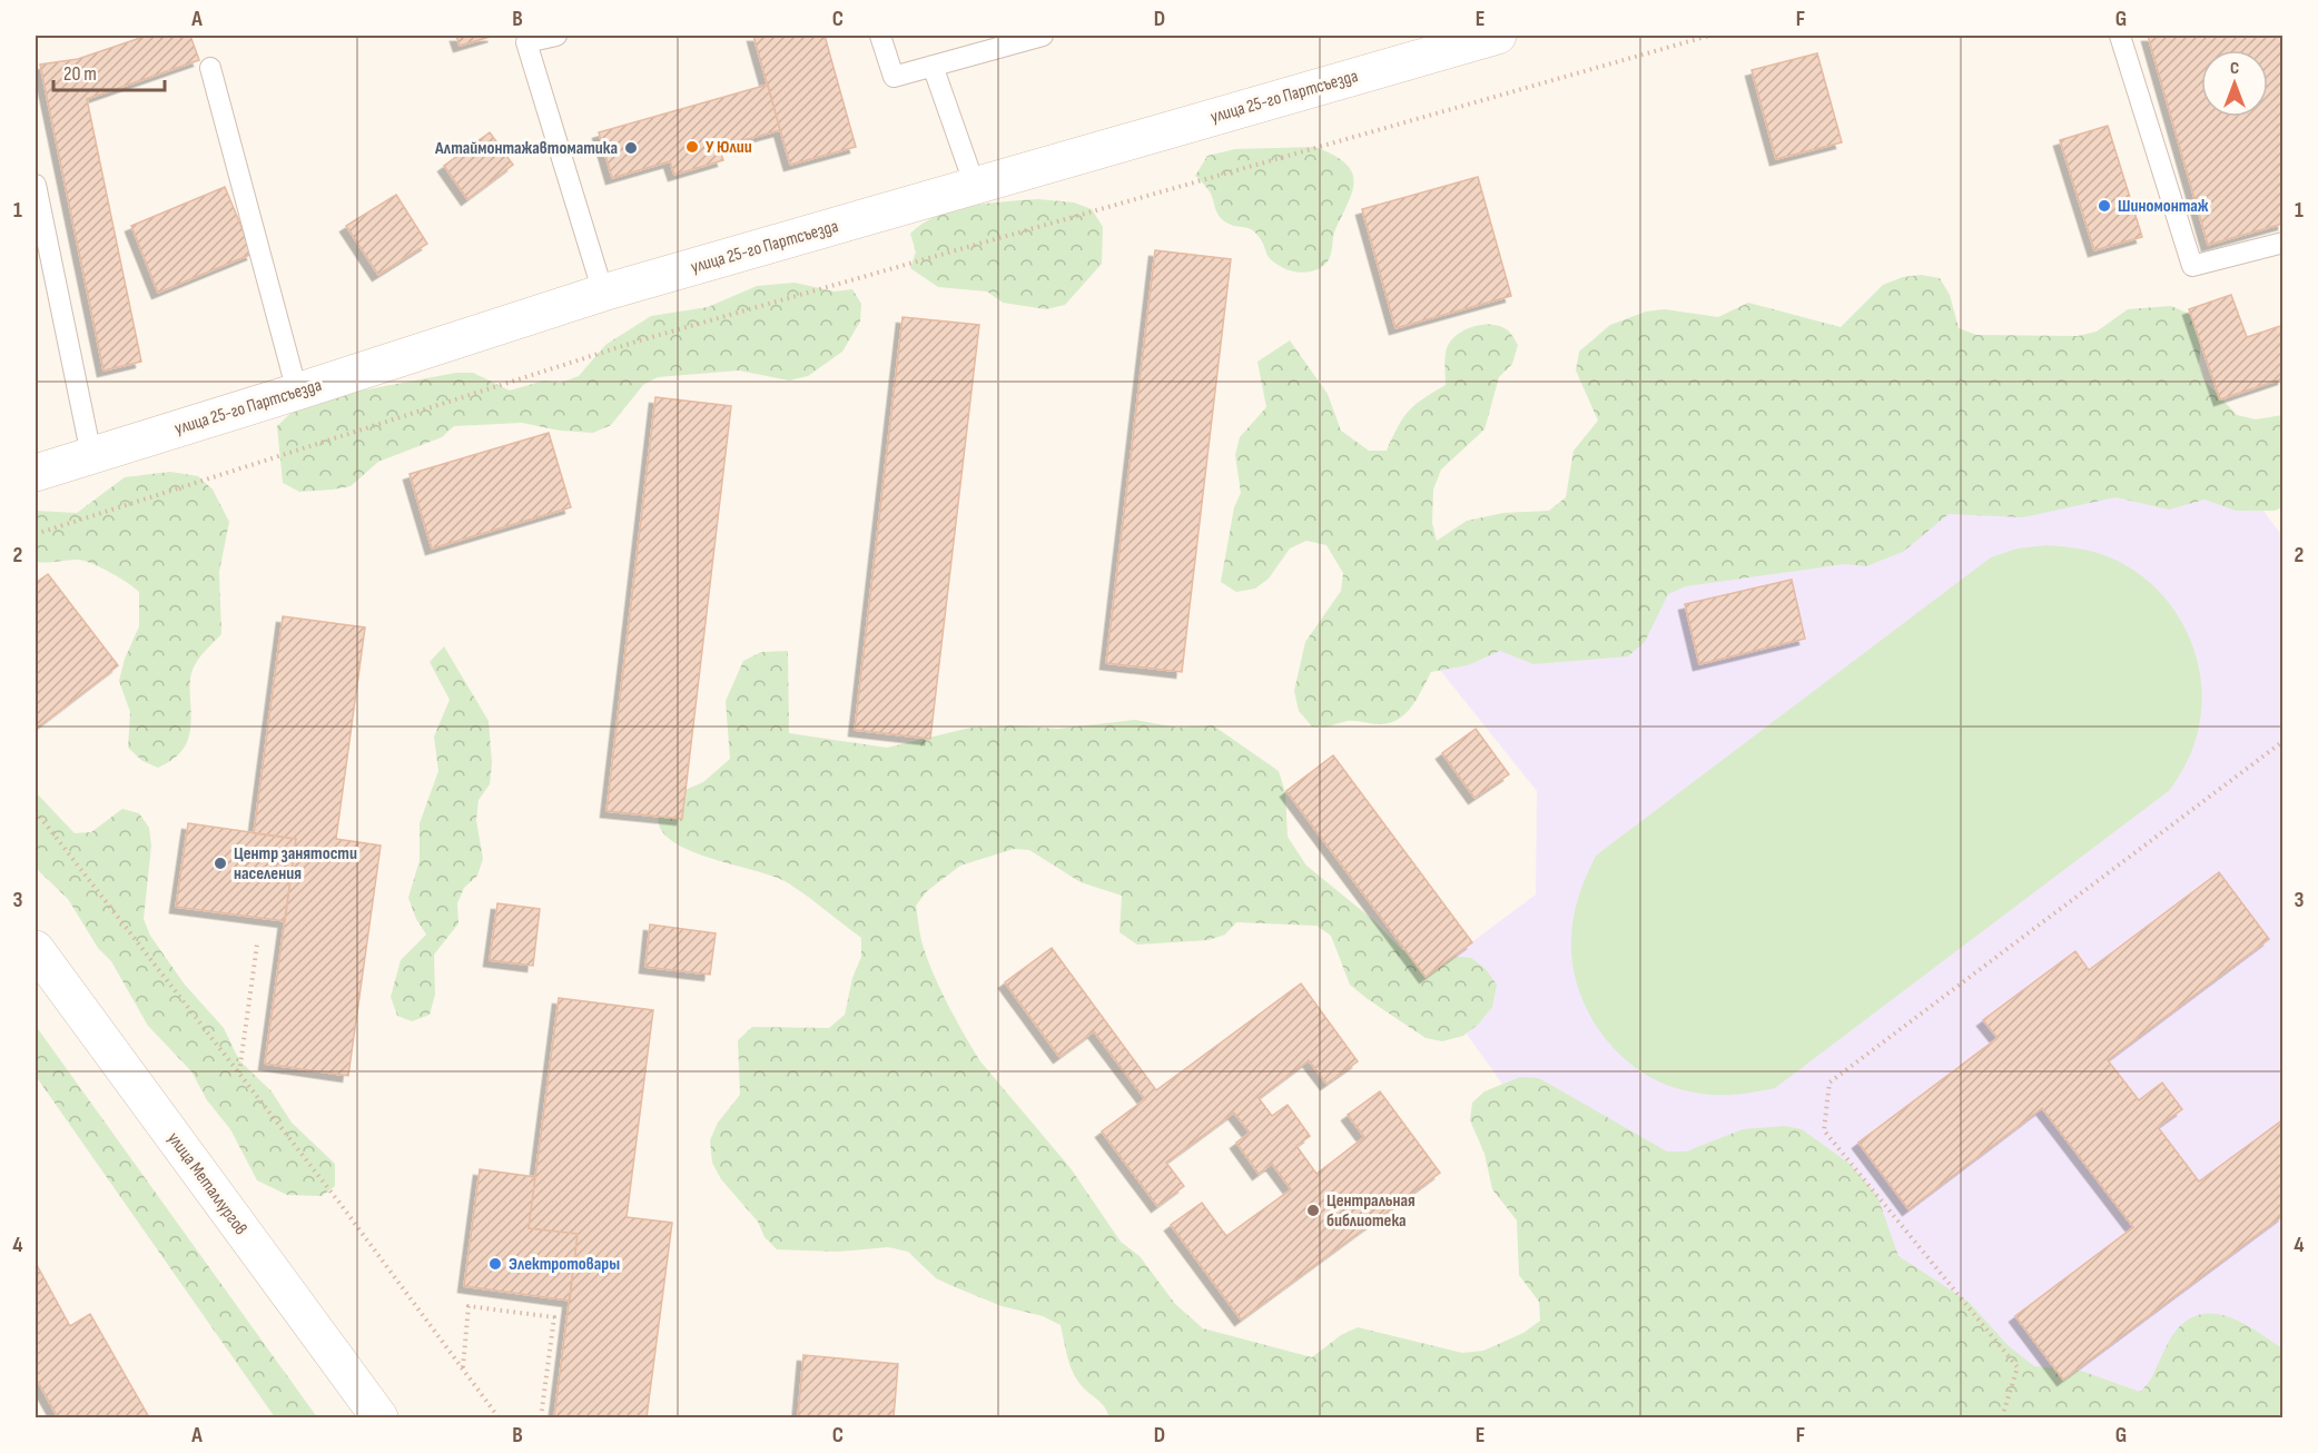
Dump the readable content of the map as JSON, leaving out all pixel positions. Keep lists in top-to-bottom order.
{
  "streets": {
    "street": ["улица 25-го Партсъезда", "улица Металлургов"]
  },
  "places": [
    "У Юлии",
    "Алтаймонтажавтоматика",
    "Шиномонтаж",
    "Центр занятости населения",
    "Центральная библиотека",
    "Электротовары"
  ],
  "scale_bar": "20 m",
  "north": "top",
  "grid": {
    "columns": [
      "A",
      "B",
      "C",
      "D",
      "E",
      "F",
      "G"
    ],
    "rows": [
      "1",
      "2",
      "3",
      "4"
    ]
  }
}
